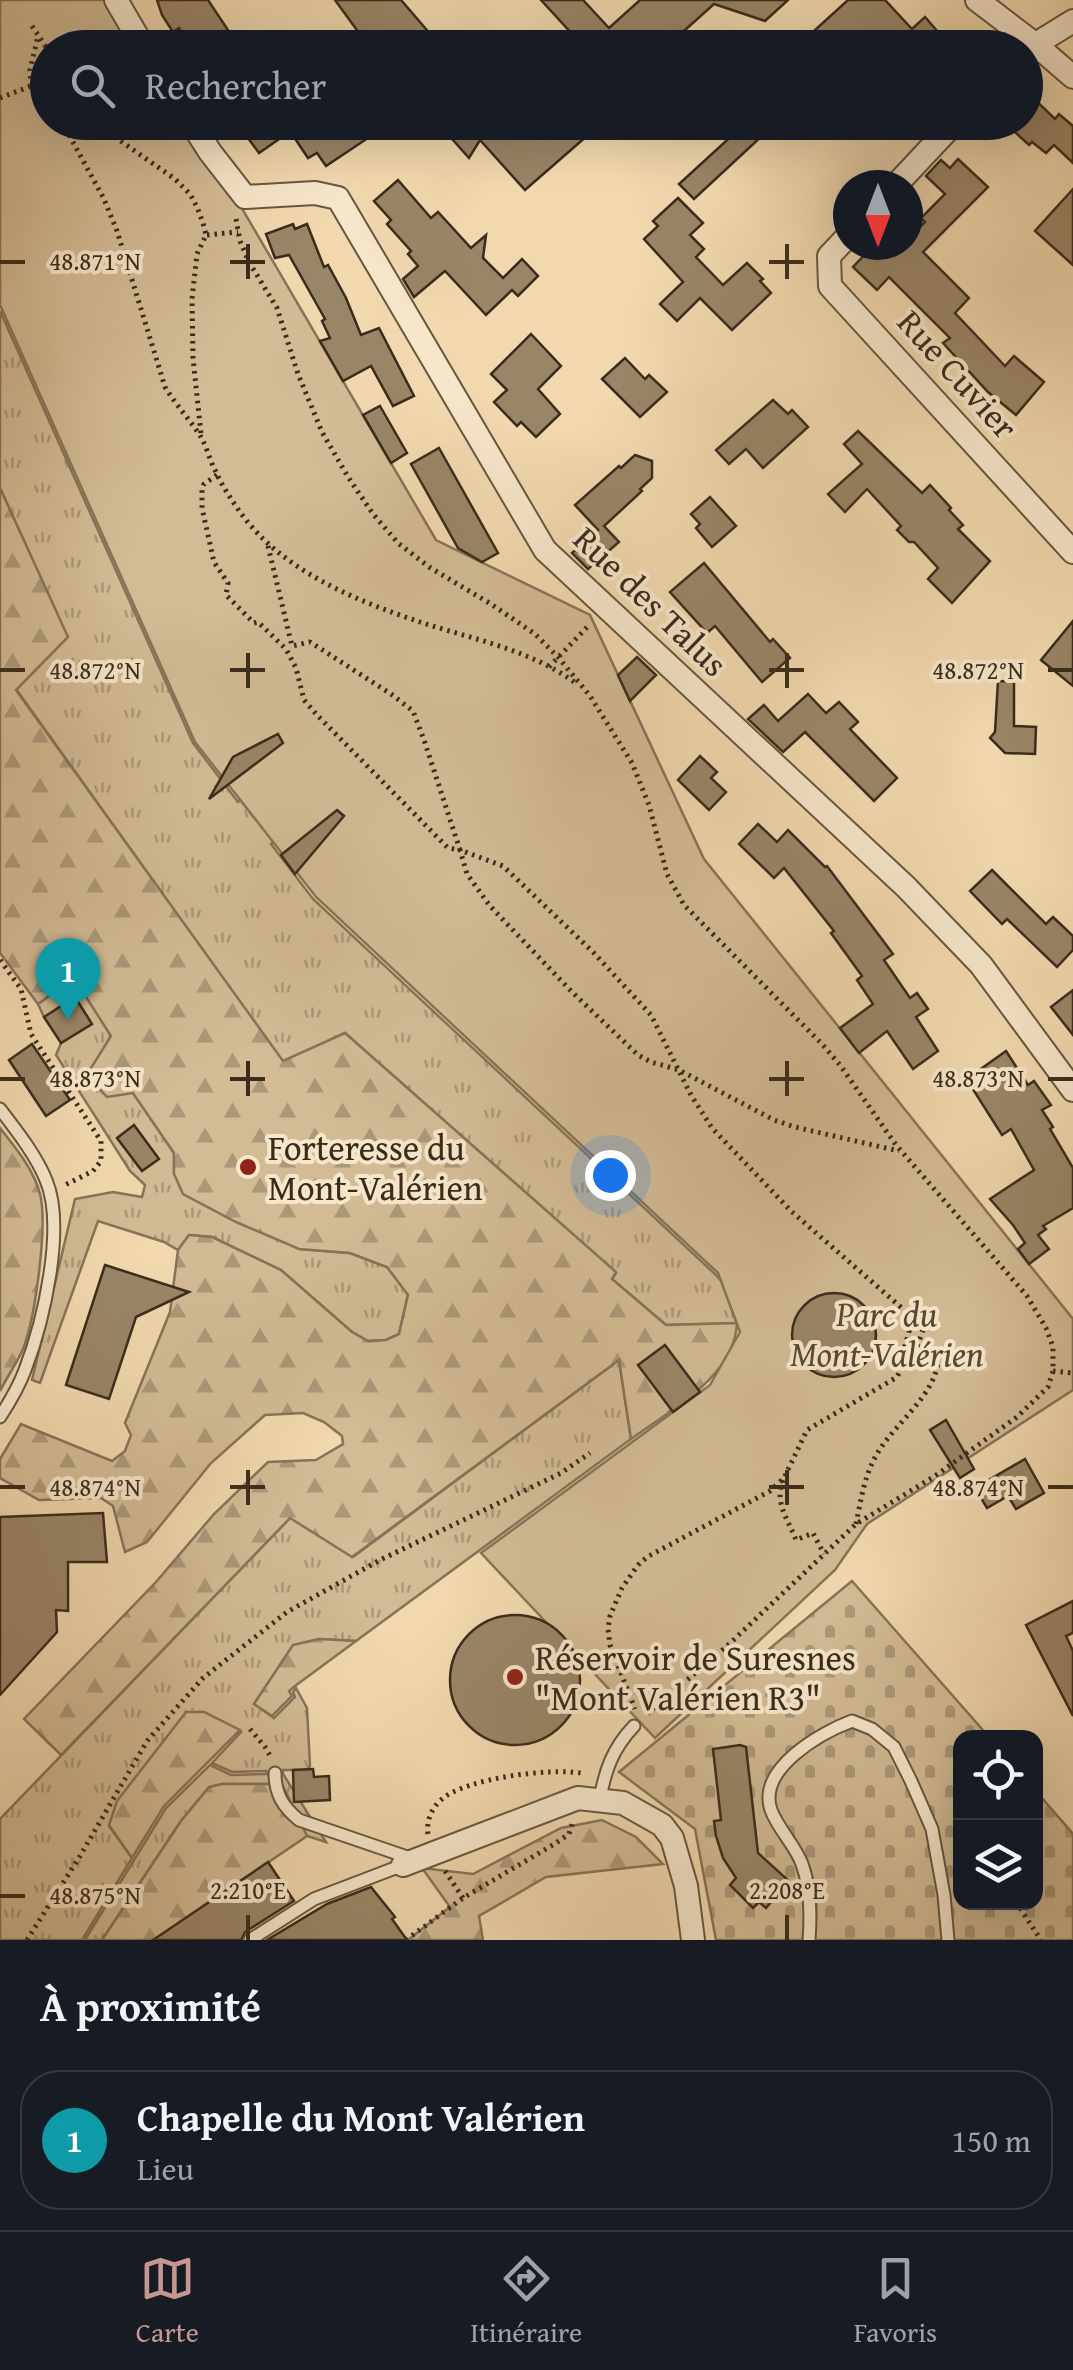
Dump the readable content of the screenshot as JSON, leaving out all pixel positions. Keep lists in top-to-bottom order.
{
  "streets": {
    "street": ["Rue Cuvier", "Rue des Talus"]
  },
  "parks": ["Parc du Mont-Valérien"],
  "places": ["Forteresse du Mont-Valérien", "Réservoir de Suresnes \"Mont Valérien R3\""],
  "north": "bottom",
  "page": {
    "search": "Rechercher",
    "pins": "1",
    "heading": "À proximité",
    "list": [
      {
        "mark": "1",
        "name": "Chapelle du Mont Valérien",
        "note": "Lieu",
        "value": "150 m"
      }
    ],
    "nav": ["Carte", "Itinéraire", "Favoris"]
  },
  "coordinates": [
    "48.871°N",
    "48.872°N",
    "48.873°N",
    "48.874°N",
    "2.210°E",
    "2.208°E",
    "48.875°N"
  ]
}
